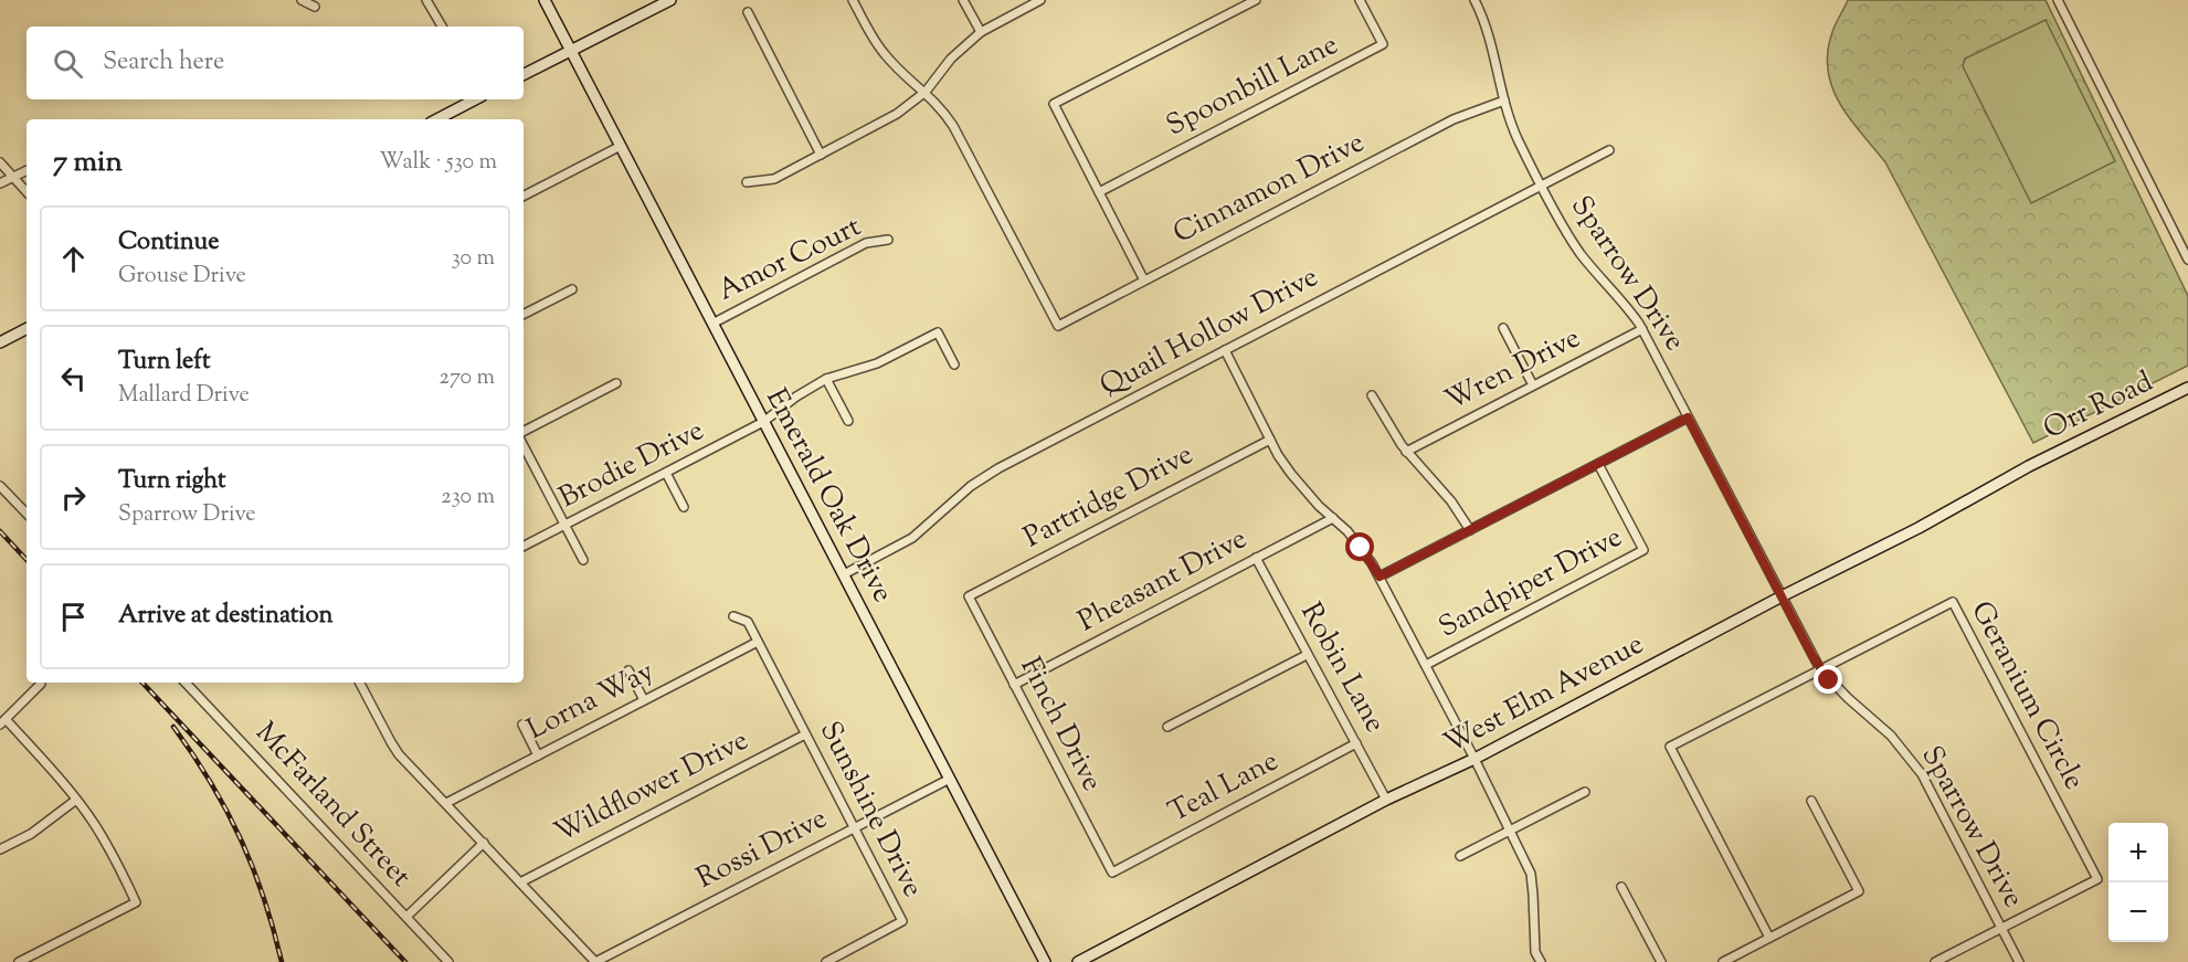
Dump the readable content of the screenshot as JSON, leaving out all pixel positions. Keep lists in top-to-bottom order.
{
  "streets": {
    "street": [
      "Spoonbill Lane",
      "Cinnamon Drive",
      "Amor Court",
      "Sparrow Drive",
      "Quail Hollow Drive",
      "Wren Drive",
      "Orr Road",
      "Brodie Drive",
      "Emerald Oak Drive",
      "Partridge Drive",
      "Pheasant Drive",
      "Sandpiper Drive",
      "Robin Lane",
      "West Elm Avenue",
      "Geranium Circle",
      "Lorna Way",
      "Finch Drive",
      "Wildflower Drive",
      "Teal Lane",
      "McFarland Street",
      "Sunshine Drive",
      "Rossi Drive"
    ]
  },
  "crossings": [
    ["Cinnamon Drive", "Sparrow Drive"],
    ["Amor Court", "Emerald Oak Drive"],
    ["Sparrow Drive", "Quail Hollow Drive"],
    ["Sparrow Drive", "Wren Drive"],
    ["Sparrow Drive", "West Elm Avenue"],
    ["Sparrow Drive", "Geranium Circle"],
    ["Quail Hollow Drive", "Emerald Oak Drive"],
    ["Orr Road", "West Elm Avenue"],
    ["Brodie Drive", "Emerald Oak Drive"],
    ["Emerald Oak Drive", "Rossi Drive"],
    ["Partridge Drive", "Finch Drive"],
    ["Pheasant Drive", "Robin Lane"],
    ["Pheasant Drive", "Finch Drive"],
    ["Robin Lane", "West Elm Avenue"],
    ["Robin Lane", "Teal Lane"],
    ["Lorna Way", "Sunshine Drive"],
    ["Finch Drive", "Teal Lane"],
    ["Wildflower Drive", "Sunshine Drive"],
    ["Sunshine Drive", "Rossi Drive"]
  ],
  "page": {
    "search": "Search here",
    "heading": ["7 min", "Walk · 530 m"],
    "list": [
      ["Continue", "Grouse Drive", "30 m"],
      ["Turn left", "Mallard Drive", "270 m"],
      ["Turn right", "Sparrow Drive", "230 m"],
      "Arrive at destination"
    ],
    "map_buttons": ["+", "−"]
  }
}
